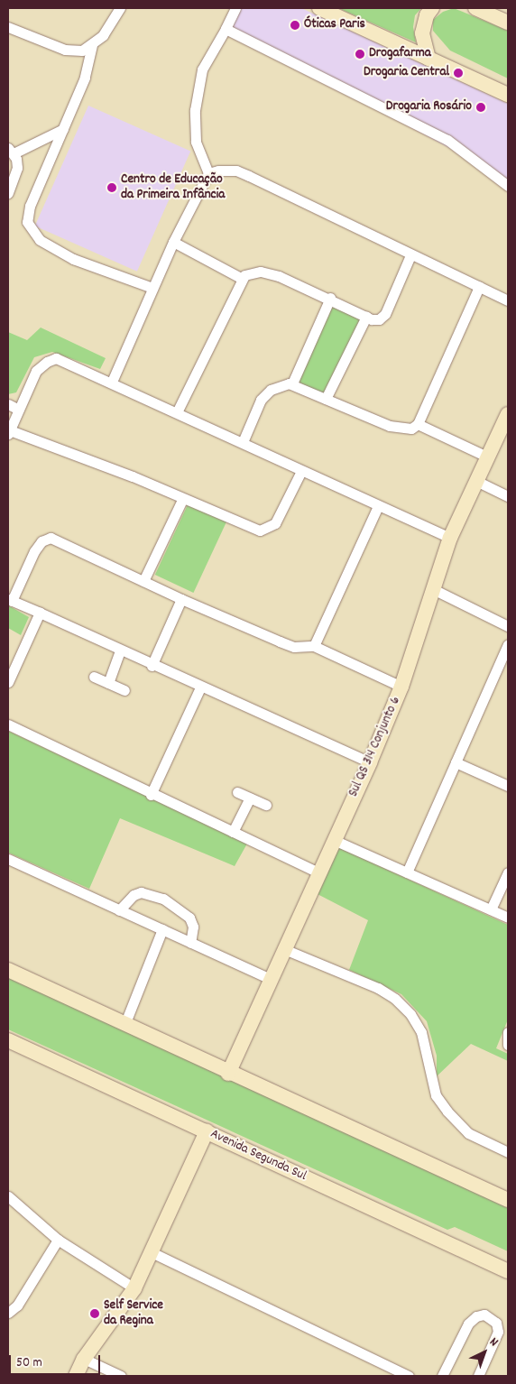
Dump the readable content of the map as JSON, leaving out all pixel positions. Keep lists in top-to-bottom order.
{
  "streets": {
    "main road": ["Sul QS 314 Conjunto 6", "Avenida Segunda Sul"]
  },
  "places": [
    "Óticas Paris",
    "Drogafarma",
    "Drogaria Central",
    "Drogaria Rosário",
    "Centro de Educação da Primeira Infância",
    "Self Service da Regina"
  ],
  "scale_bar": "50 m",
  "north": "top right"
}
